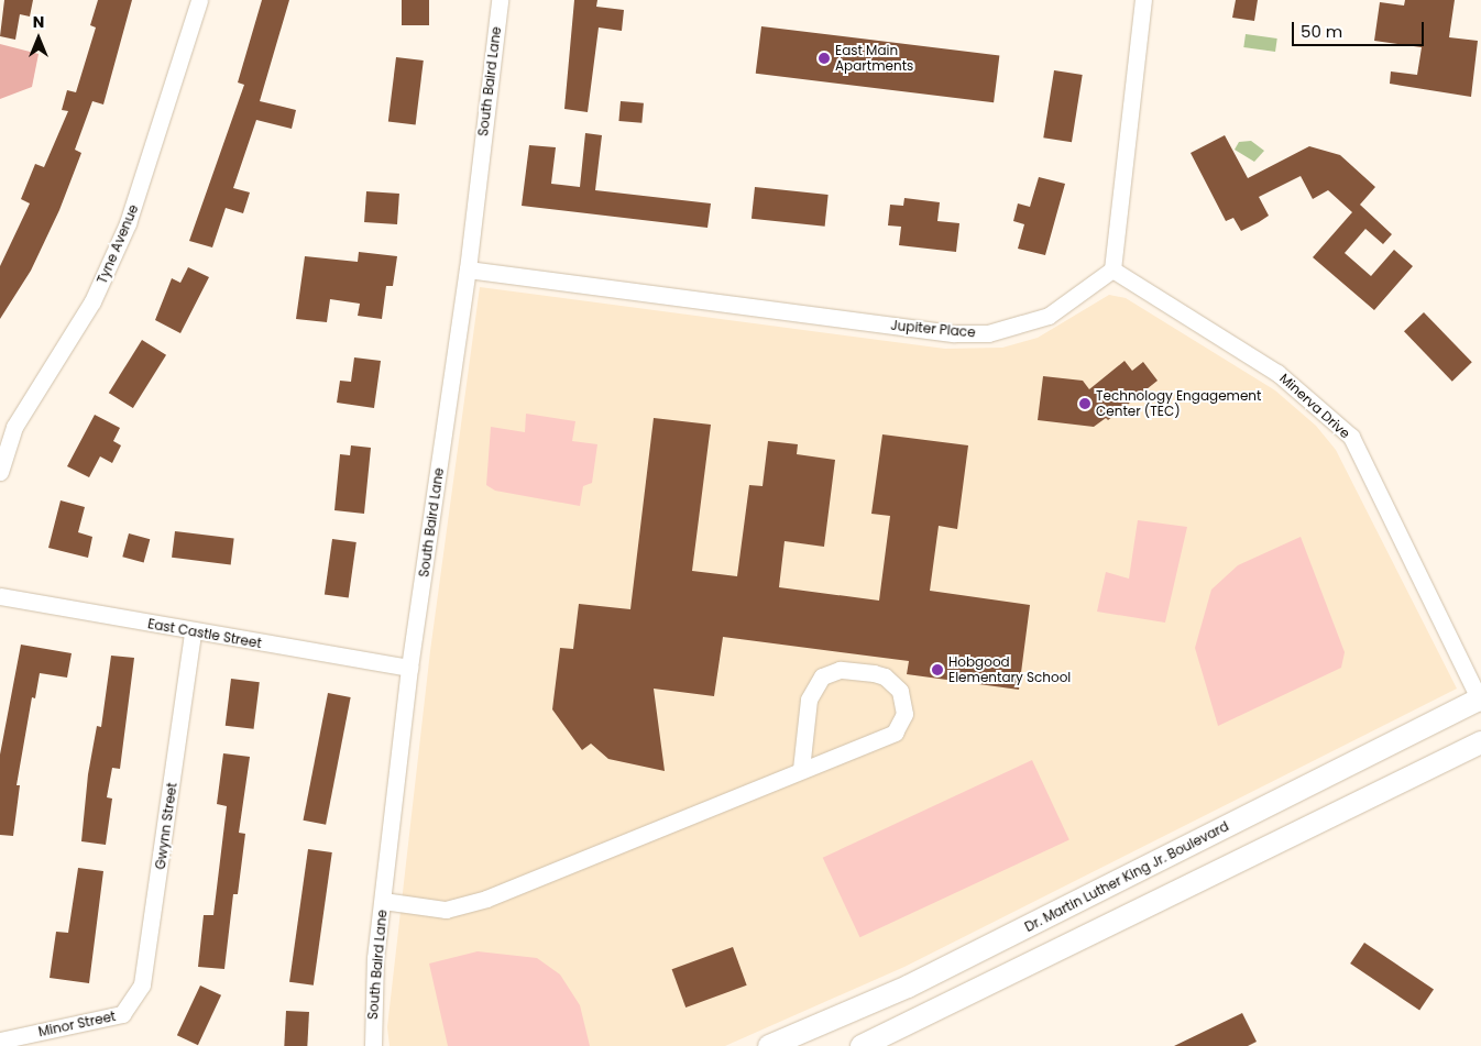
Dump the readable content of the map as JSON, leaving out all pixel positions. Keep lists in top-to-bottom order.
{
  "streets": {
    "main road": ["Dr. Martin Luther King Jr. Boulevard"],
    "street": [
      "South Baird Lane",
      "Tyne Avenue",
      "Jupiter Place",
      "Minerva Drive",
      "East Castle Street",
      "Gwynn Street",
      "Minor Street"
    ]
  },
  "crossings": [
    ["South Baird Lane", "Jupiter Place"],
    ["South Baird Lane", "East Castle Street"],
    ["Jupiter Place", "Minerva Drive"],
    ["Minerva Drive", "Dr. Martin Luther King Jr. Boulevard"],
    ["East Castle Street", "Gwynn Street"],
    ["Gwynn Street", "Minor Street"]
  ],
  "places": ["East Main Apartments", "Technology Engagement Center (TEC)", "Hobgood Elementary School"],
  "scale_bar": "50 m",
  "north": "top"
}
